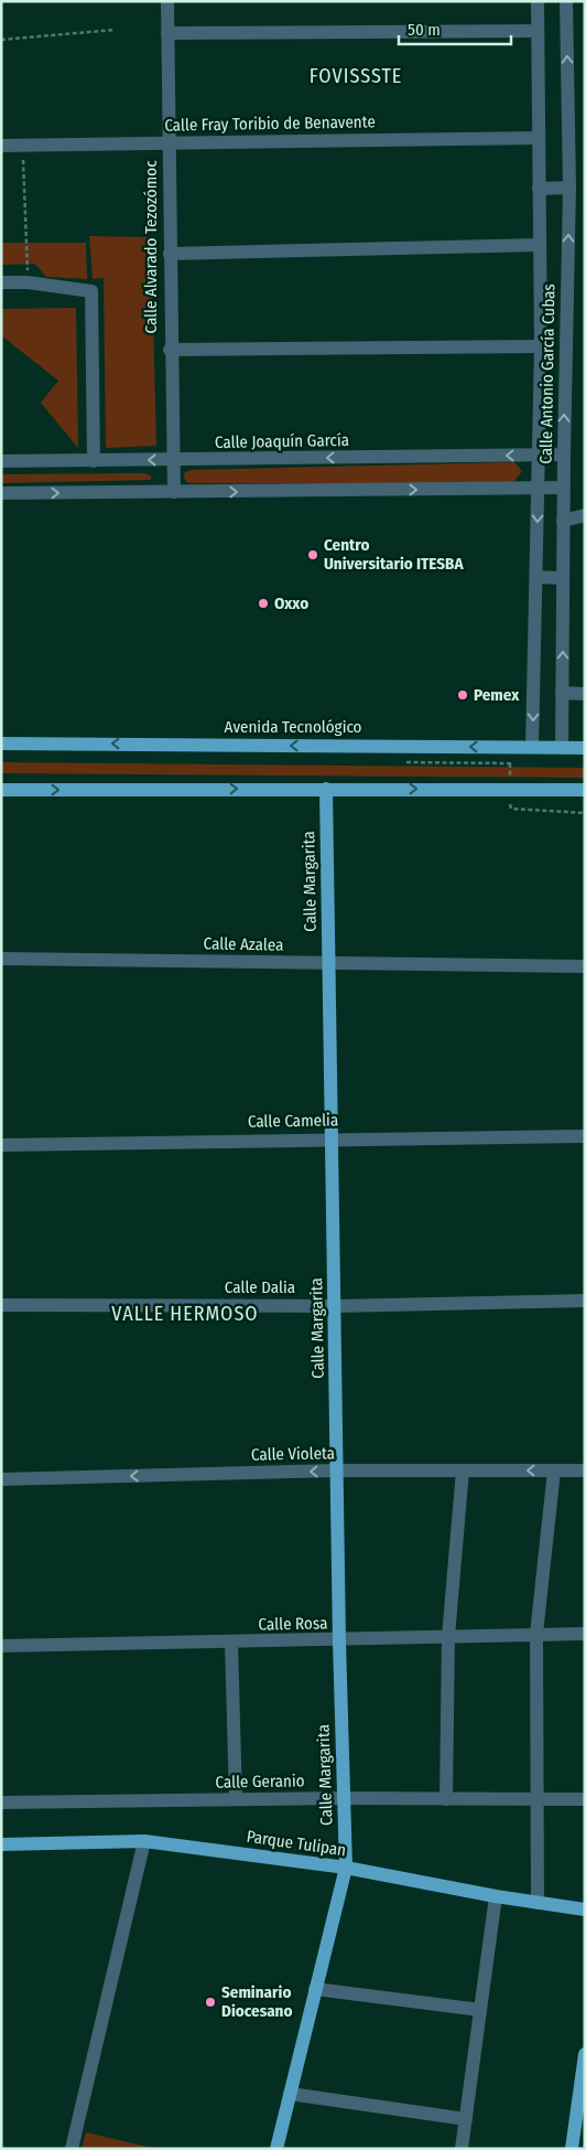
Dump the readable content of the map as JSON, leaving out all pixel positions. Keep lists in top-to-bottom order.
{
  "streets": {
    "main road": ["Avenida Tecnológico", "Calle Margarita", "Parque Tulipan"],
    "street": [
      "Calle Fray Toribio de Benavente",
      "Calle Alvarado Tezozómoc",
      "Calle Antonio García Cubas",
      "Calle Joaquín García",
      "Calle Azalea",
      "Calle Camelia",
      "Calle Dalia",
      "Calle Violeta",
      "Calle Rosa",
      "Calle Geranio"
    ]
  },
  "crossings": [
    ["Calle Fray Toribio de Benavente", "Calle Alvarado Tezozómoc"],
    ["Calle Fray Toribio de Benavente", "Calle Antonio García Cubas"],
    ["Calle Alvarado Tezozómoc", "Calle Joaquín García"],
    ["Calle Antonio García Cubas", "Calle Joaquín García"],
    ["Calle Antonio García Cubas", "Avenida Tecnológico"],
    ["Calle Margarita", "Calle Azalea"],
    ["Calle Margarita", "Calle Camelia"],
    ["Calle Margarita", "Calle Dalia"],
    ["Calle Margarita", "Calle Violeta"],
    ["Calle Margarita", "Calle Rosa"],
    ["Calle Margarita", "Calle Geranio"],
    ["Calle Margarita", "Parque Tulipan"]
  ],
  "one_way": ["Calle Violeta"],
  "districts": ["FOVISSSTE", "VALLE HERMOSO"],
  "places": [
    "Centro Universitario ITESBA",
    "Oxxo",
    "Pemex",
    "Seminario Diocesano"
  ],
  "scale_bar": "50 m"
}
